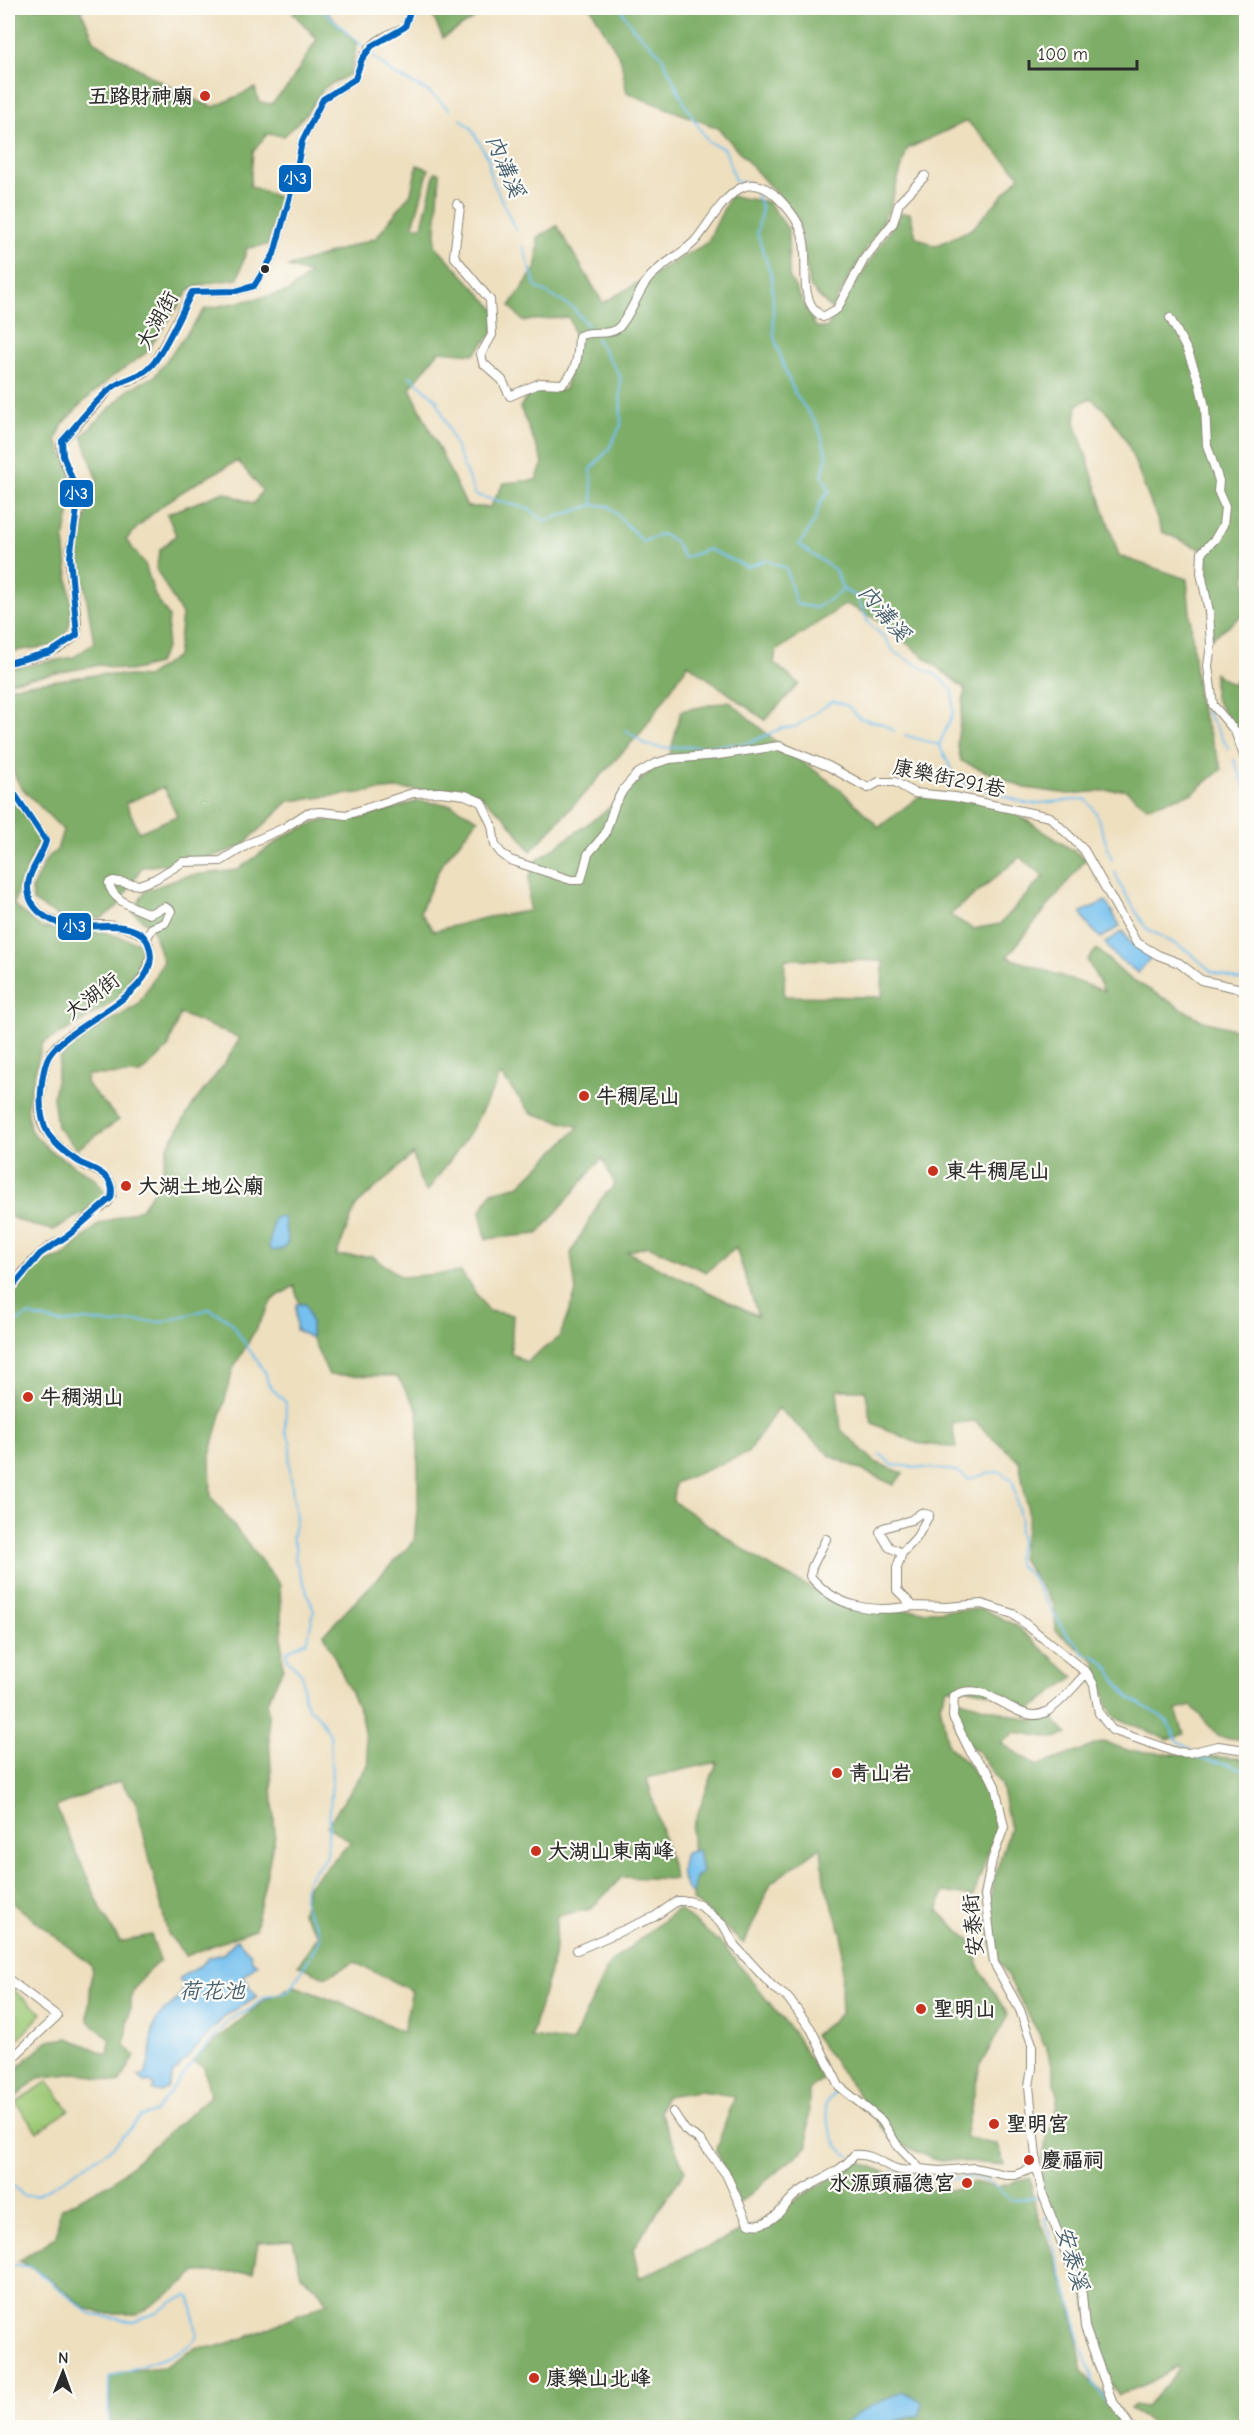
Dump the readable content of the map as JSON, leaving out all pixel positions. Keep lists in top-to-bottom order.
{
  "streets": {
    "street": ["大湖街", "康樂街291巷", "安泰街"]
  },
  "crossings": [
    ["大湖街", "康樂街291巷"]
  ],
  "water": ["內溝溪", "荷花池", "安泰溪"],
  "places": [
    "五路財神廟",
    "牛稠尾山",
    "東牛稠尾山",
    "大湖土地公廟",
    "牛稠湖山",
    "青山岩",
    "大湖山東南峰",
    "聖明山",
    "聖明宮",
    "慶福祠",
    "水源頭福德宮",
    "康樂山北峰"
  ],
  "lines": ["transit line 小3"],
  "scale_bar": "100 m",
  "north": "top"
}
